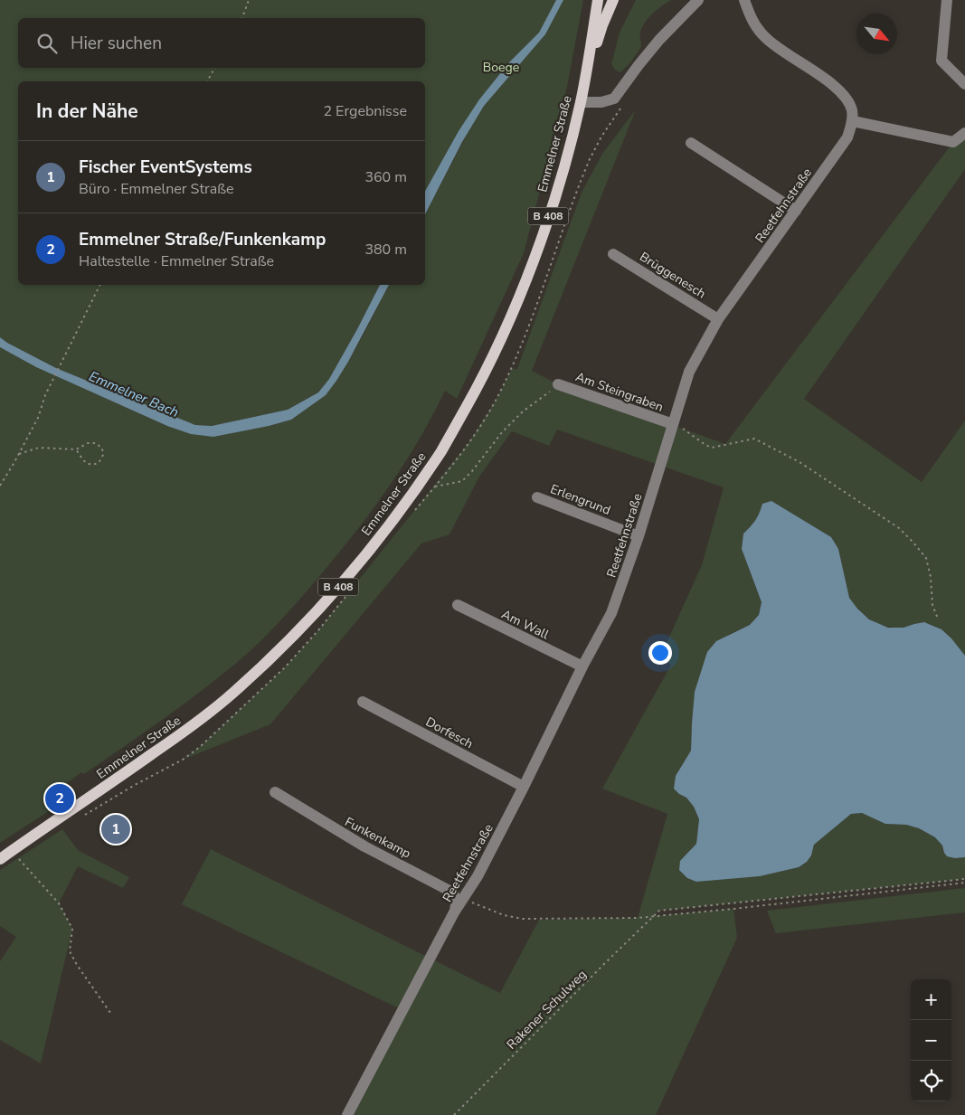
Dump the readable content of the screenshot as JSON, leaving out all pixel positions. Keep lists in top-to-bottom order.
{
  "streets": {
    "main road": ["Emmelner Straße", "B 408"],
    "street": [
      "Reetfehnstraße",
      "Brüggenesch",
      "Am Steingraben",
      "Erlengrund",
      "Am Wall",
      "Dorfesch",
      "Funkenkamp"
    ],
    "path": ["Rakener Schulweg"]
  },
  "crossings": [
    ["Reetfehnstraße", "Brüggenesch"],
    ["Reetfehnstraße", "Am Steingraben"],
    ["Reetfehnstraße", "Erlengrund"],
    ["Reetfehnstraße", "Am Wall"],
    ["Reetfehnstraße", "Dorfesch"],
    ["Reetfehnstraße", "Funkenkamp"]
  ],
  "water": ["Emmelner Bach"],
  "parks": ["Boege"],
  "north": "bottom right",
  "page": {
    "search": "Hier suchen",
    "heading": ["In der Nähe", "2 Ergebnisse"],
    "list": [
      {
        "mark": "1",
        "name": "Fischer EventSystems",
        "note": "Büro · Emmelner Straße",
        "value": "360 m"
      },
      {
        "mark": "2",
        "name": "Emmelner Straße/Funkenkamp",
        "note": "Haltestelle · Emmelner Straße",
        "value": "380 m"
      }
    ],
    "pins": ["2", "1"],
    "map_buttons": ["+", "−"]
  }
}
